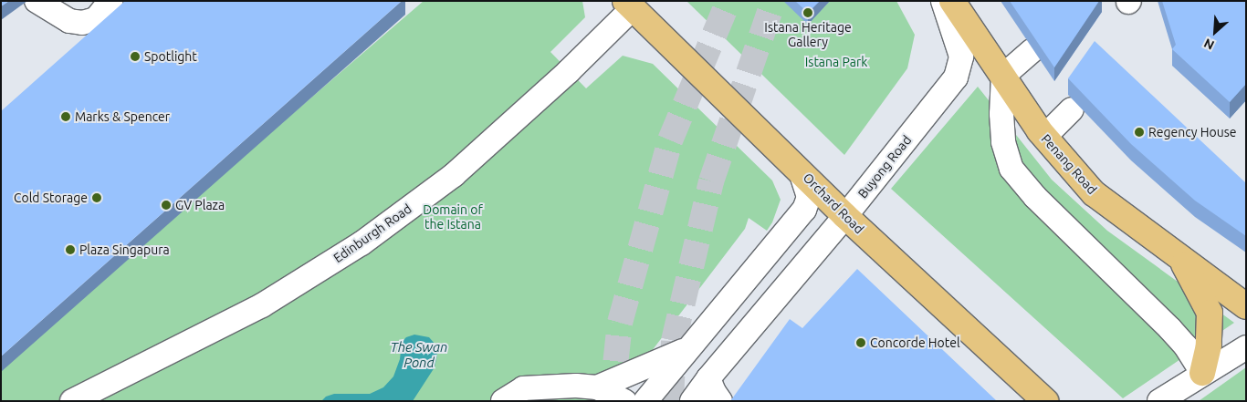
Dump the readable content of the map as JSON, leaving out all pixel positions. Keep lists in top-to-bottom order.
{
  "streets": {
    "main road": ["Penang Road", "Orchard Road"],
    "street": ["Buyong Road", "Edinburgh Road"]
  },
  "crossings": [
    ["Buyong Road", "Orchard Road"],
    ["Orchard Road", "Edinburgh Road"]
  ],
  "water": ["The Swan Pond"],
  "parks": ["Istana Park", "Domain of the Istana"],
  "places": [
    "Istana Heritage Gallery",
    "Spotlight",
    "Marks & Spencer",
    "Regency House",
    "Cold Storage",
    "GV Plaza",
    "Plaza Singapura",
    "Concorde Hotel"
  ],
  "north": "bottom left"
}
